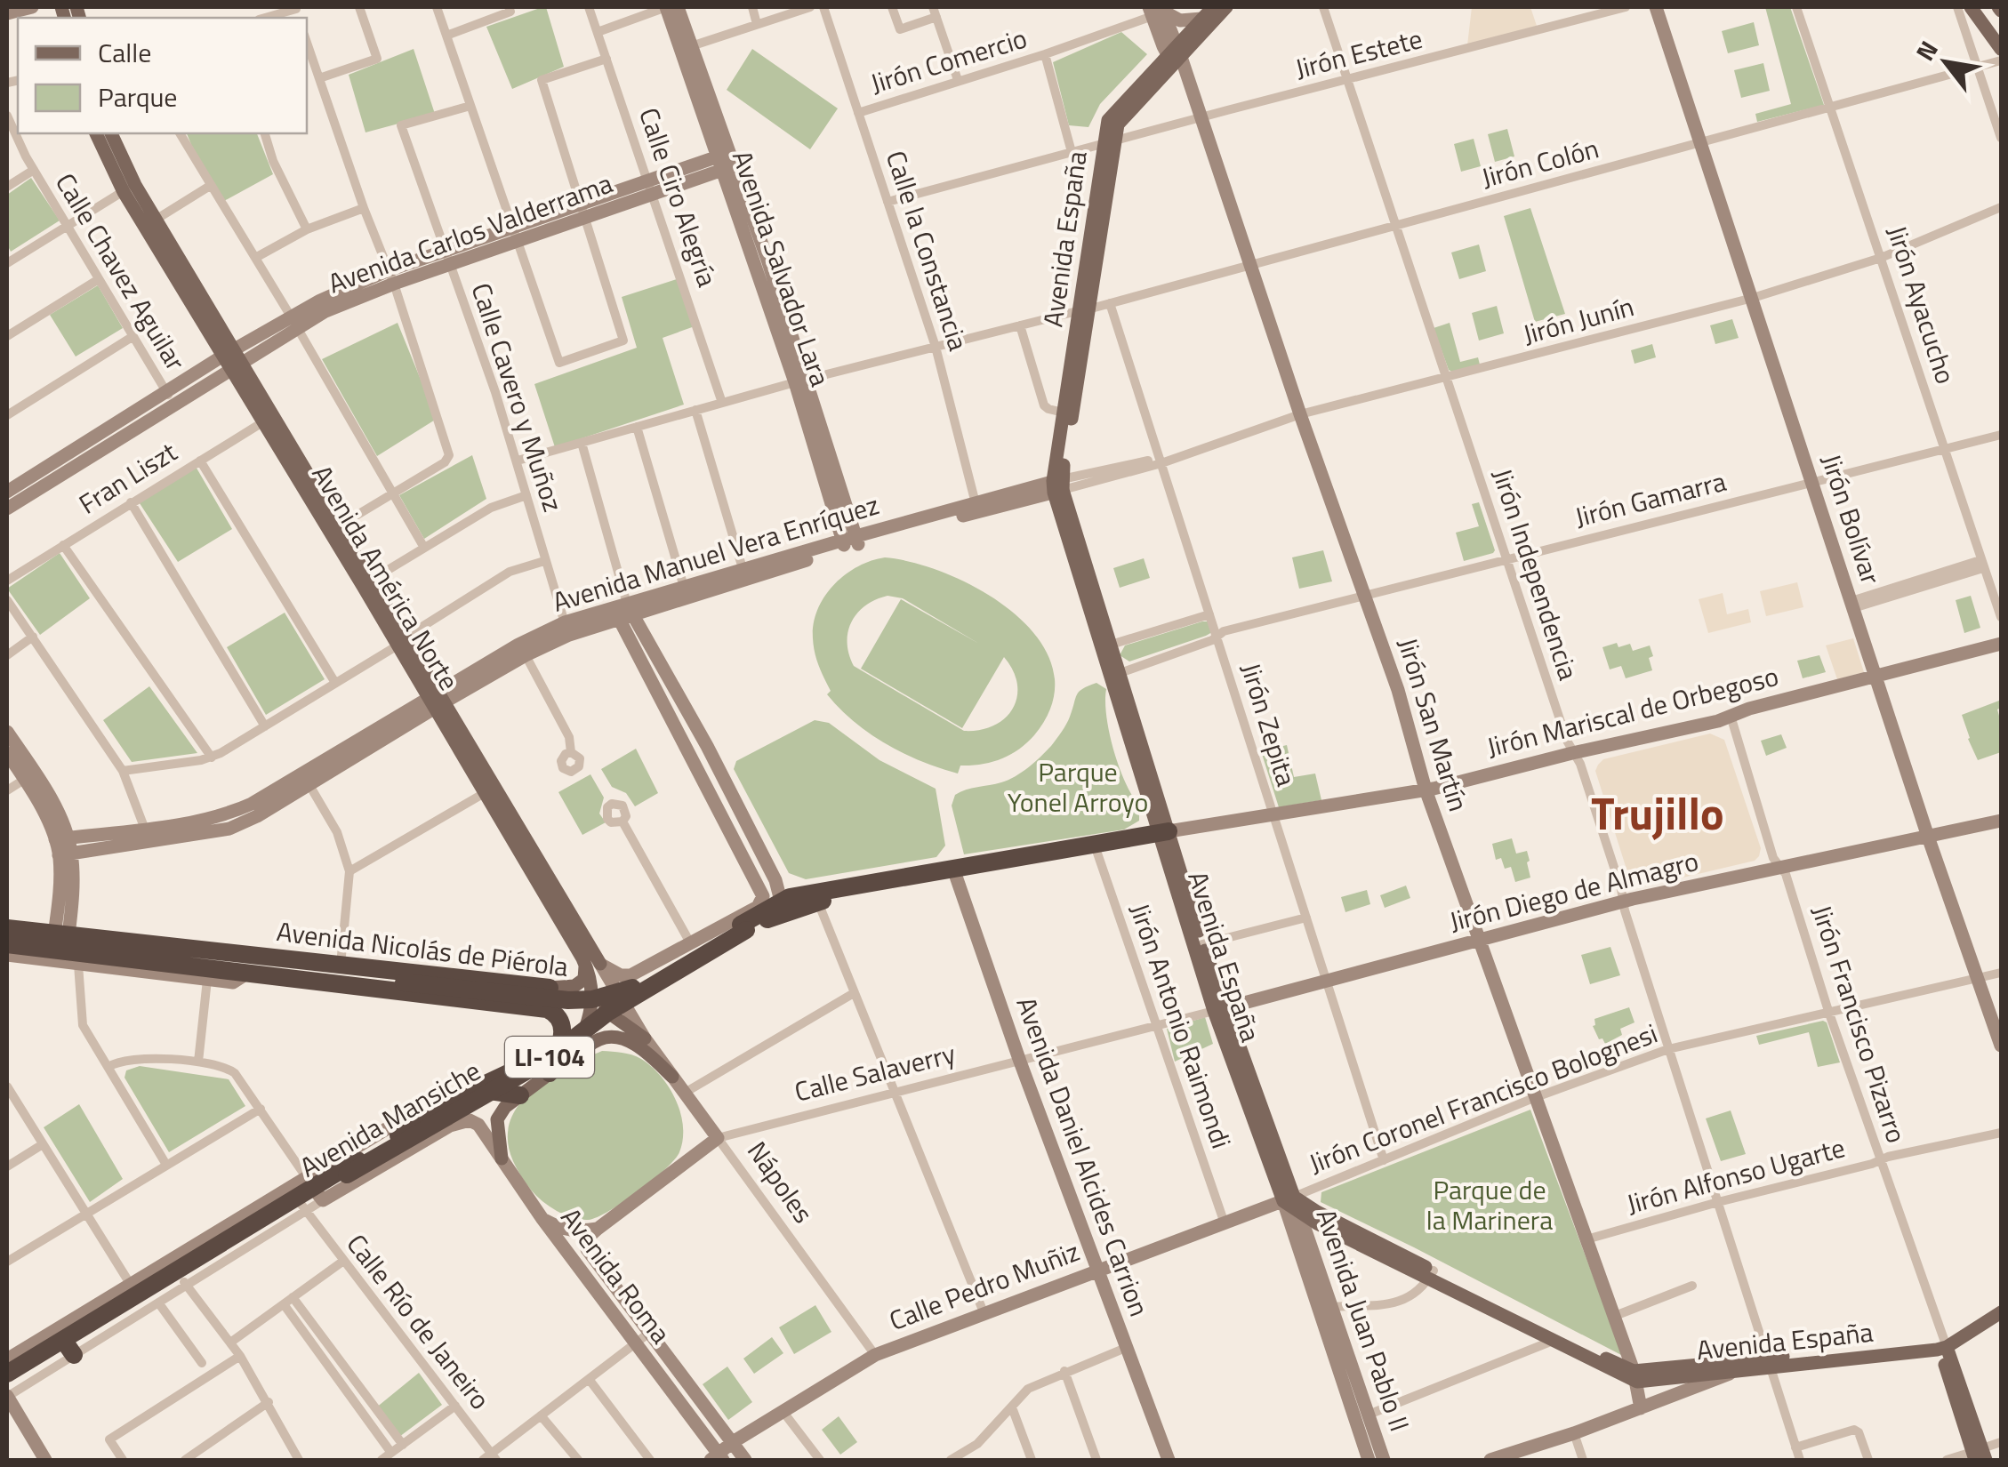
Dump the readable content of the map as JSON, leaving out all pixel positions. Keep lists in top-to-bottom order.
{
  "streets": {
    "highway": ["Avenida Nicolás de Piérola", "LI-104", "Avenida Mansiche"],
    "main road": ["Avenida España", "Avenida América Norte"],
    "street": [
      "Jirón Estete",
      "Jirón Comercio",
      "Jirón Colón",
      "Calle Ciro Alegría",
      "Avenida Carlos Valderrama",
      "Calle la Constancia",
      "Avenida Salvador Lara",
      "Calle Chavez Aguilar",
      "Jirón Ayacucho",
      "Jirón Junín",
      "Calle Cavero y Muñoz",
      "Fran Liszt",
      "Jirón Gamarra",
      "Jirón Bolívar",
      "Avenida Manuel Vera Enríquez",
      "Jirón Independencia",
      "Jirón Mariscal de Orbegoso",
      "Jirón Zepita",
      "Jirón San Martín",
      "Jirón Diego de Almagro",
      "Jirón Francisco Pizarro",
      "Jirón Antonio Raimondi",
      "Calle Salaverry",
      "Jirón Coronel Francisco Bolognesi",
      "Avenida Daniel Alcides Carrion",
      "Jirón Alfonso Ugarte",
      "Nápoles",
      "Avenida Roma",
      "Calle Pedro Muñiz",
      "Avenida Juan Pablo II",
      "Calle Río de Janeiro"
    ]
  },
  "crossings": [
    ["Jirón Estete", "Avenida España"],
    ["Jirón Estete", "Calle la Constancia"],
    ["Jirón Estete", "Jirón Independencia"],
    ["Jirón Estete", "Jirón San Martín"],
    ["Jirón Comercio", "Calle la Constancia"],
    ["Jirón Comercio", "Jirón San Martín"],
    ["Jirón Colón", "Calle Ciro Alegría"],
    ["Jirón Colón", "Avenida España"],
    ["Jirón Colón", "Calle la Constancia"],
    ["Jirón Colón", "Avenida Salvador Lara"],
    ["Jirón Colón", "Jirón Ayacucho"],
    ["Jirón Colón", "Calle Cavero y Muñoz"],
    ["Jirón Colón", "Jirón Bolívar"],
    ["Jirón Colón", "Jirón Independencia"],
    ["Jirón Colón", "Jirón Zepita"],
    ["Jirón Colón", "Jirón San Martín"],
    ["Calle Ciro Alegría", "Avenida Carlos Valderrama"],
    ["Avenida Carlos Valderrama", "Avenida Salvador Lara"],
    ["Avenida Carlos Valderrama", "Calle Chavez Aguilar"],
    ["Avenida Carlos Valderrama", "Calle Cavero y Muñoz"],
    ["Avenida Carlos Valderrama", "Avenida América Norte"],
    ["Avenida España", "Jirón Junín"],
    ["Avenida España", "Jirón Gamarra"],
    ["Avenida España", "Avenida Manuel Vera Enríquez"],
    ["Avenida España", "Jirón Independencia"],
    ["Avenida España", "Jirón Mariscal de Orbegoso"],
    ["Avenida España", "Jirón San Martín"],
    ["Avenida España", "Jirón Diego de Almagro"],
    ["Avenida España", "Jirón Francisco Pizarro"],
    ["Avenida España", "Calle Salaverry"],
    ["Avenida España", "Jirón Coronel Francisco Bolognesi"],
    ["Avenida España", "Avenida Mansiche"],
    ["Avenida España", "Calle Pedro Muñiz"],
    ["Avenida España", "Avenida Juan Pablo II"],
    ["Calle la Constancia", "Avenida Manuel Vera Enríquez"],
    ["Avenida Salvador Lara", "Avenida Manuel Vera Enríquez"],
    ["Jirón Ayacucho", "Jirón Junín"],
    ["Jirón Ayacucho", "Jirón Gamarra"],
    ["Jirón Junín", "Jirón Bolívar"],
    ["Jirón Junín", "Avenida Manuel Vera Enríquez"],
    ["Jirón Junín", "Jirón Independencia"],
    ["Jirón Junín", "Jirón Zepita"],
    ["Jirón Junín", "Jirón San Martín"],
    ["Calle Cavero y Muñoz", "Avenida Manuel Vera Enríquez"],
    ["Fran Liszt", "Avenida América Norte"],
    ["Jirón Gamarra", "Jirón Bolívar"],
    ["Jirón Gamarra", "Jirón Independencia"],
    ["Jirón Gamarra", "Jirón Zepita"],
    ["Jirón Gamarra", "Jirón San Martín"],
    ["Jirón Bolívar", "Jirón Mariscal de Orbegoso"],
    ["Jirón Bolívar", "Jirón Diego de Almagro"],
    ["Jirón Bolívar", "Jirón Coronel Francisco Bolognesi"],
    ["Avenida Manuel Vera Enríquez", "Avenida América Norte"],
    ["Jirón Independencia", "Jirón Mariscal de Orbegoso"],
    ["Jirón Independencia", "Jirón Diego de Almagro"],
    ["Jirón Independencia", "Jirón Coronel Francisco Bolognesi"],
    ["Jirón Independencia", "Jirón Alfonso Ugarte"],
    ["Avenida América Norte", "Avenida Nicolás de Piérola"],
    ["Avenida América Norte", "Calle Salaverry"],
    ["Avenida América Norte", "Avenida Mansiche"],
    ["Avenida América Norte", "Nápoles"],
    ["Avenida América Norte", "Avenida Roma"],
    ["Jirón Mariscal de Orbegoso", "Jirón Zepita"],
    ["Jirón Mariscal de Orbegoso", "Jirón San Martín"],
    ["Jirón Mariscal de Orbegoso", "Jirón Francisco Pizarro"],
    ["Jirón Mariscal de Orbegoso", "Avenida Mansiche"],
    ["Jirón Zepita", "Jirón Diego de Almagro"],
    ["Jirón Zepita", "Jirón Coronel Francisco Bolognesi"],
    ["Jirón San Martín", "Jirón Diego de Almagro"],
    ["Jirón San Martín", "Jirón Coronel Francisco Bolognesi"],
    ["Jirón San Martín", "Jirón Alfonso Ugarte"],
    ["Jirón Diego de Almagro", "Jirón Francisco Pizarro"],
    ["Jirón Diego de Almagro", "Calle Salaverry"],
    ["Avenida Nicolás de Piérola", "Calle Salaverry"],
    ["Avenida Nicolás de Piérola", "Avenida Mansiche"],
    ["Avenida Nicolás de Piérola", "Nápoles"],
    ["Avenida Nicolás de Piérola", "Avenida Roma"],
    ["Jirón Francisco Pizarro", "Jirón Coronel Francisco Bolognesi"],
    ["Jirón Francisco Pizarro", "Jirón Alfonso Ugarte"],
    ["Jirón Antonio Raimondi", "Calle Salaverry"],
    ["Jirón Antonio Raimondi", "Avenida Mansiche"],
    ["Jirón Antonio Raimondi", "Calle Pedro Muñiz"],
    ["Calle Salaverry", "Avenida Mansiche"],
    ["Calle Salaverry", "Avenida Daniel Alcides Carrion"],
    ["Calle Salaverry", "Nápoles"],
    ["Calle Salaverry", "Avenida Roma"],
    ["Jirón Coronel Francisco Bolognesi", "Calle Pedro Muñiz"],
    ["Jirón Coronel Francisco Bolognesi", "Avenida Juan Pablo II"],
    ["Avenida Mansiche", "Avenida Daniel Alcides Carrion"],
    ["Avenida Mansiche", "Nápoles"],
    ["Avenida Mansiche", "Avenida Roma"],
    ["Avenida Mansiche", "Calle Río de Janeiro"],
    ["Avenida Daniel Alcides Carrion", "Calle Pedro Muñiz"],
    ["Nápoles", "Avenida Roma"],
    ["Nápoles", "Calle Pedro Muñiz"],
    ["Avenida Roma", "Calle Pedro Muñiz"],
    ["Calle Pedro Muñiz", "Avenida Juan Pablo II"]
  ],
  "districts": ["Trujillo"],
  "parks": ["Parque Yonel Arroyo", "Parque de la Marinera"],
  "legend": ["Calle", "Parque"],
  "north": "top left"
}
